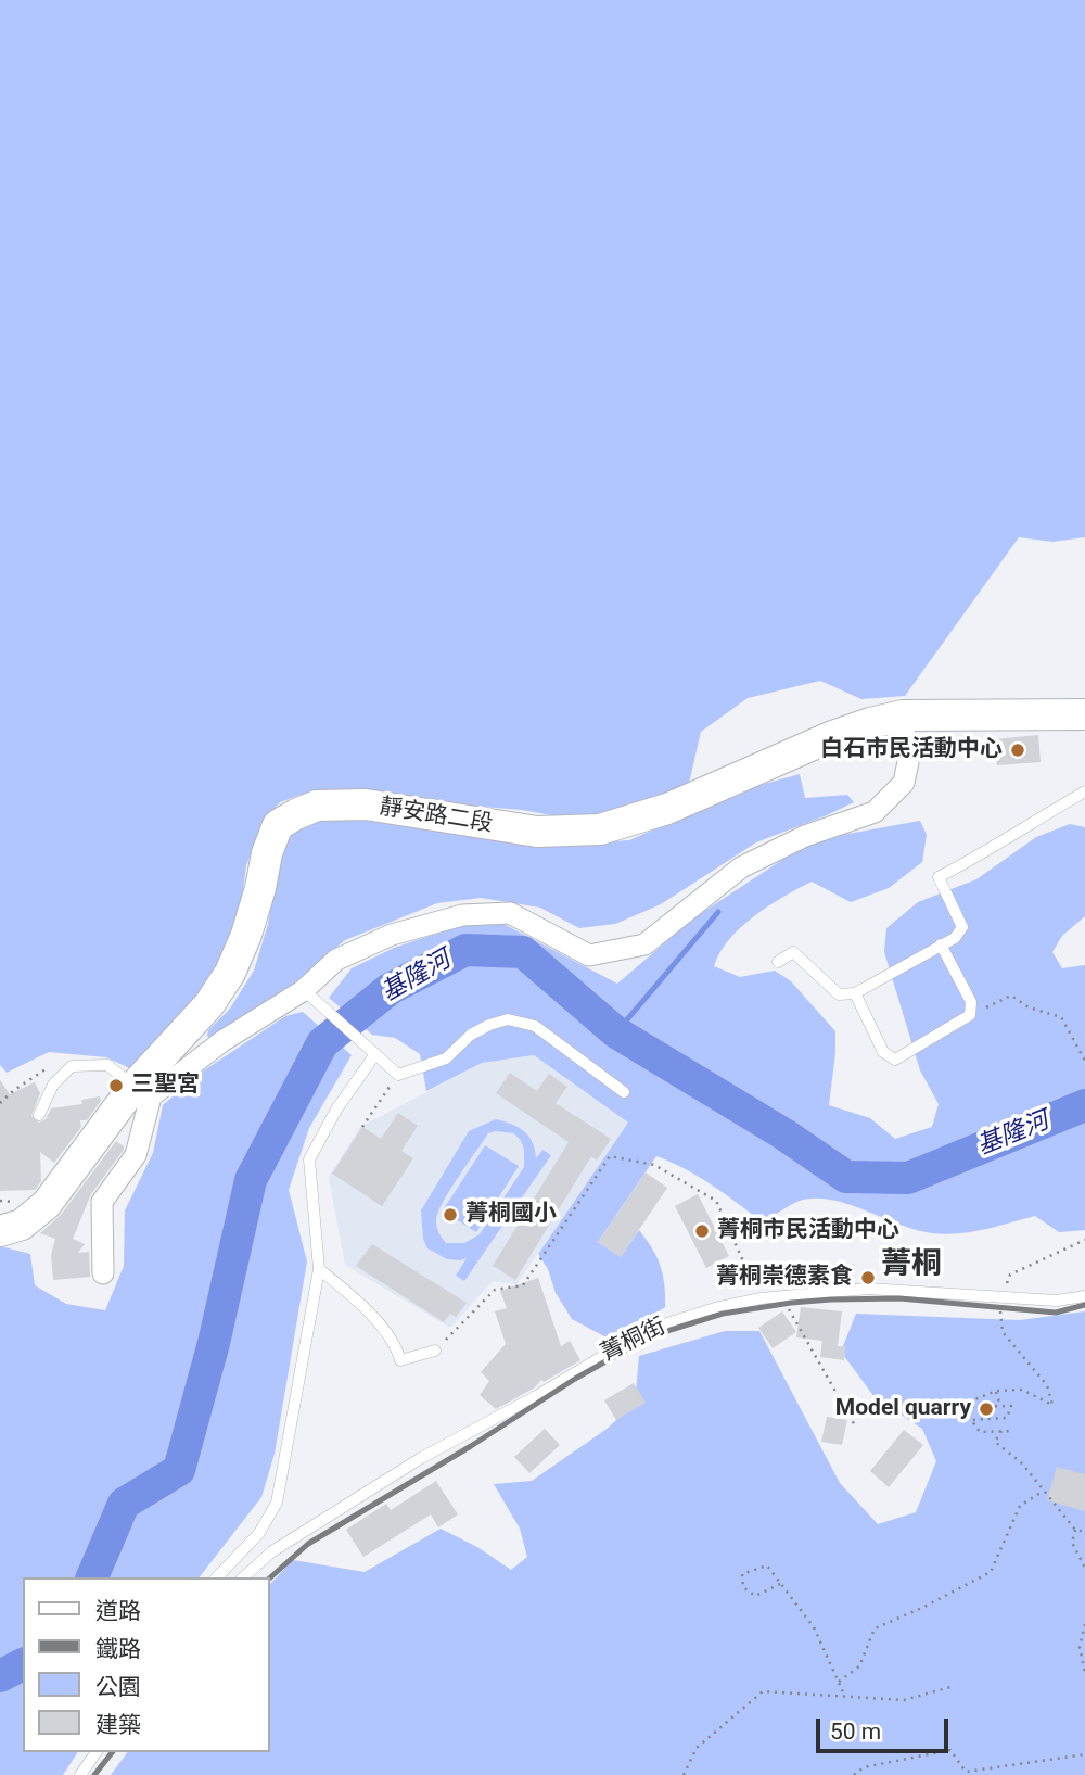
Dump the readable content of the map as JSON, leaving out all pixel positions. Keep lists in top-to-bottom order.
{
  "streets": {
    "main road": ["靜安路二段"],
    "lane": ["菁桐街"]
  },
  "districts": ["菁桐"],
  "water": ["基隆河"],
  "places": [
    "白石市民活動中心",
    "三聖宮",
    "菁桐國小",
    "菁桐市民活動中心",
    "菁桐崇德素食",
    "Model quarry"
  ],
  "legend": [
    "道路",
    "鐵路",
    "公園",
    "建築"
  ],
  "scale_bar": "50 m"
}
